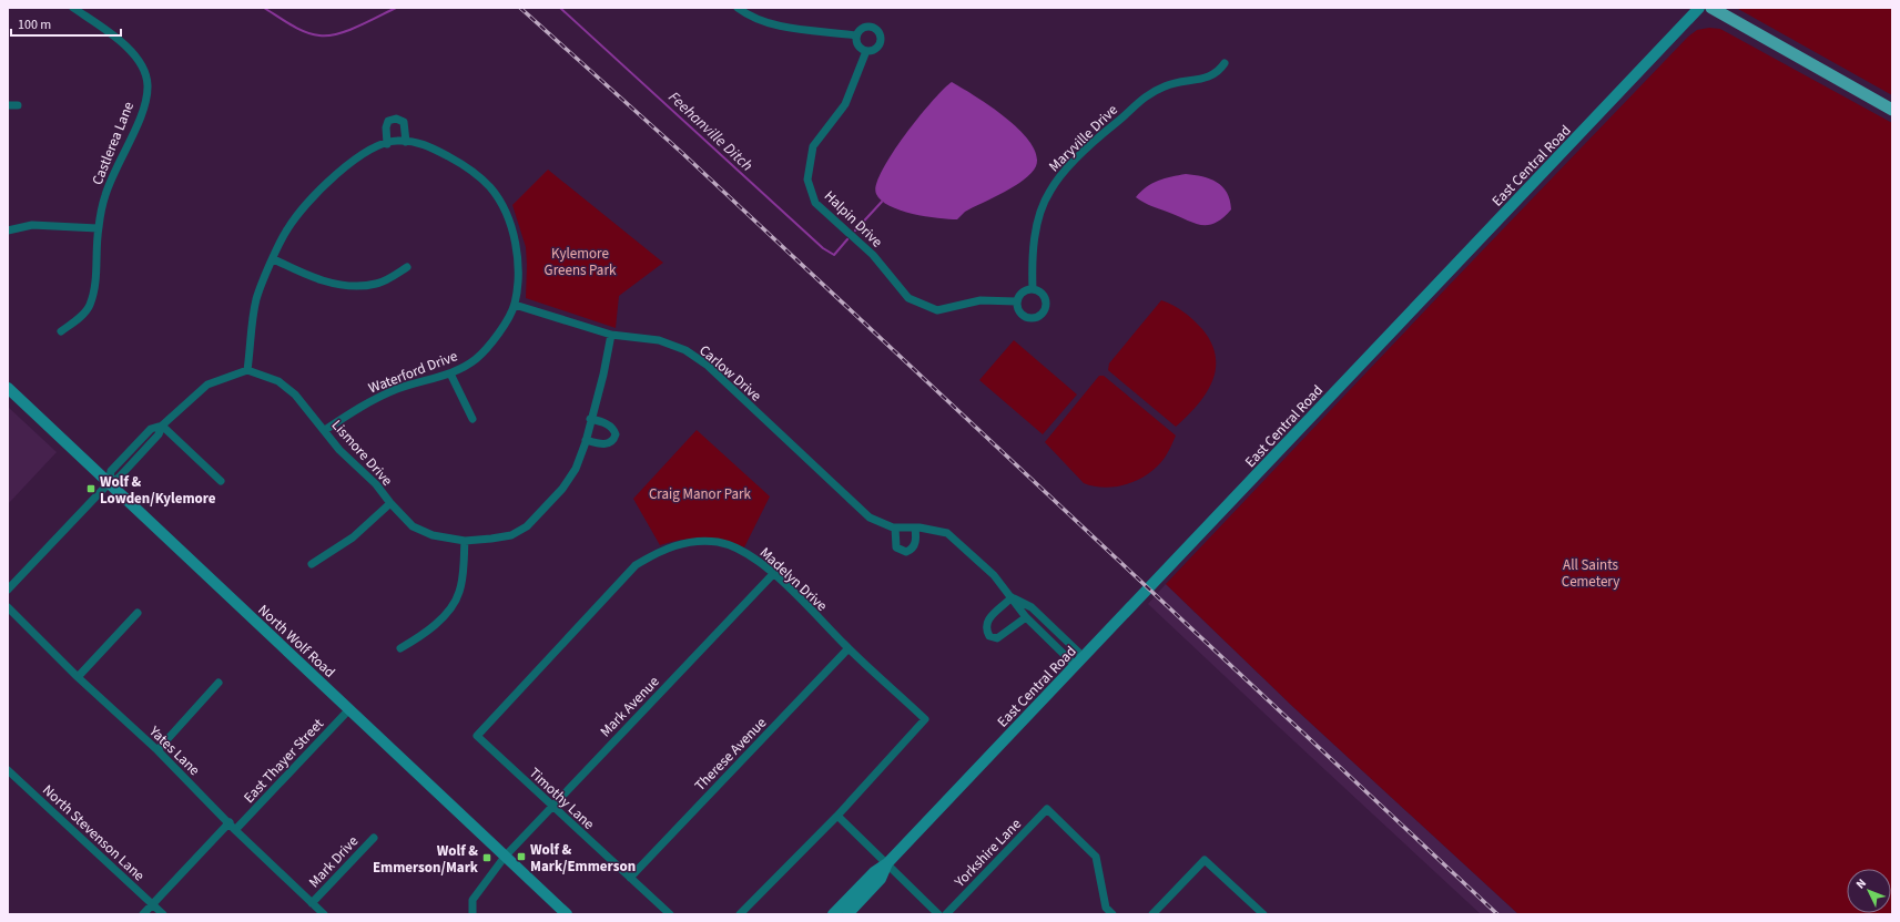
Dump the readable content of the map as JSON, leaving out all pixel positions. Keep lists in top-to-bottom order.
{
  "streets": {
    "main road": ["East Central Road", "North Wolf Road"],
    "street": [
      "Maryville Drive",
      "Castlerea Lane",
      "Halpin Drive",
      "Waterford Drive",
      "Carlow Drive",
      "Lismore Drive",
      "Madelyn Drive",
      "Mark Avenue",
      "Yates Lane",
      "Therese Avenue",
      "East Thayer Street",
      "Timothy Lane",
      "North Stevenson Lane",
      "Yorkshire Lane",
      "Mark Drive"
    ]
  },
  "crossings": [
    ["Maryville Drive", "Halpin Drive"],
    ["East Central Road", "Carlow Drive"],
    ["Waterford Drive", "Carlow Drive"],
    ["Waterford Drive", "Lismore Drive"],
    ["Carlow Drive", "Lismore Drive"],
    ["Madelyn Drive", "Mark Avenue"],
    ["Madelyn Drive", "Therese Avenue"],
    ["Madelyn Drive", "Timothy Lane"],
    ["North Wolf Road", "Mark Avenue"],
    ["North Wolf Road", "East Thayer Street"],
    ["Mark Avenue", "Timothy Lane"],
    ["Yates Lane", "East Thayer Street"],
    ["Yates Lane", "Mark Drive"],
    ["Therese Avenue", "Timothy Lane"]
  ],
  "water": ["Feehanville Ditch"],
  "parks": ["Kylemore Greens Park", "Craig Manor Park", "All Saints Cemetery"],
  "places": {
    "transit": ["Wolf & Lowden/Kylemore", "Wolf & Mark/Emmerson", "Wolf & Emmerson/Mark"]
  },
  "scale_bar": "100 m",
  "north": "top left"
}
